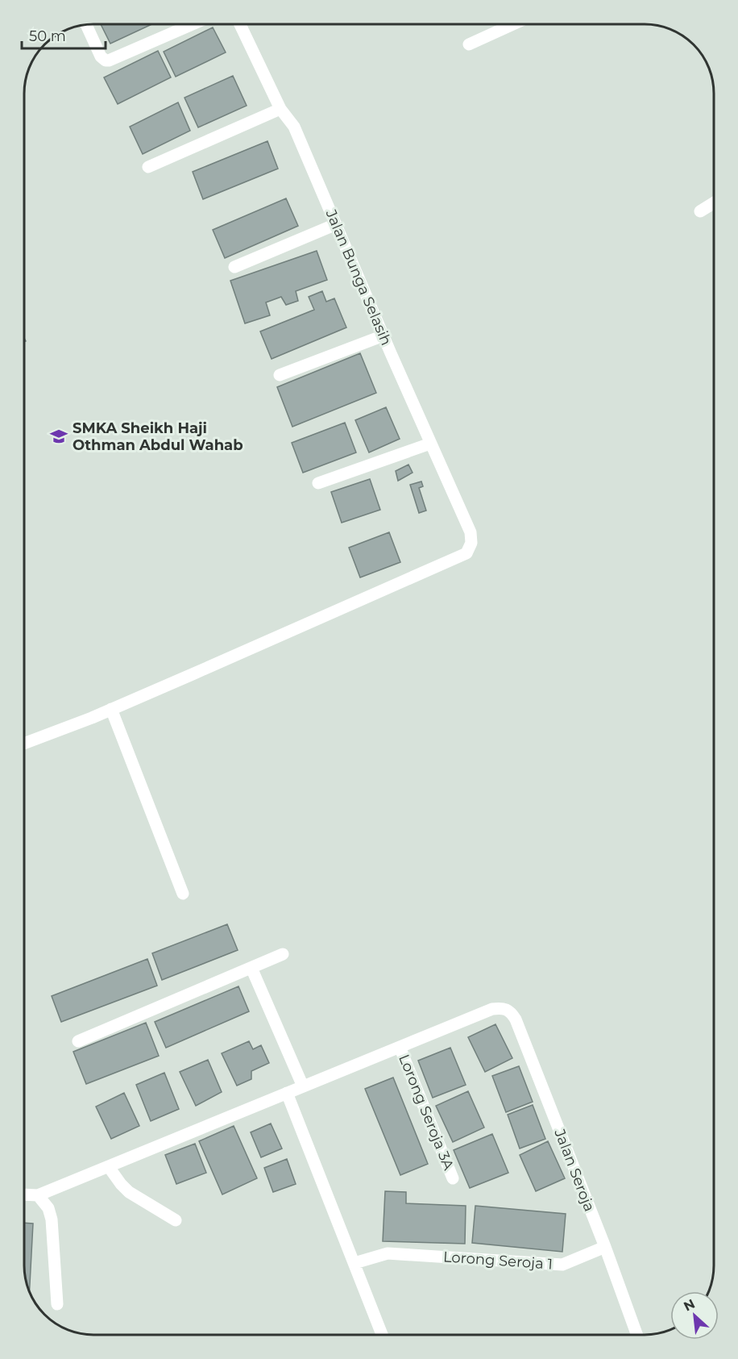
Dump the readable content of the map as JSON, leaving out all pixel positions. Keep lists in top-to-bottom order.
{
  "streets": {
    "street": [
      "Jalan Bunga Selasih",
      "Lorong Seroja 3A",
      "Jalan Seroja",
      "Lorong Seroja 1"
    ]
  },
  "crossings": [
    ["Lorong Seroja 3A", "Jalan Seroja"],
    ["Jalan Seroja", "Lorong Seroja 1"]
  ],
  "places": {
    "school or university": ["SMKA Sheikh Haji Othman Abdul Wahab"]
  },
  "scale_bar": "50 m",
  "north": "top left"
}
